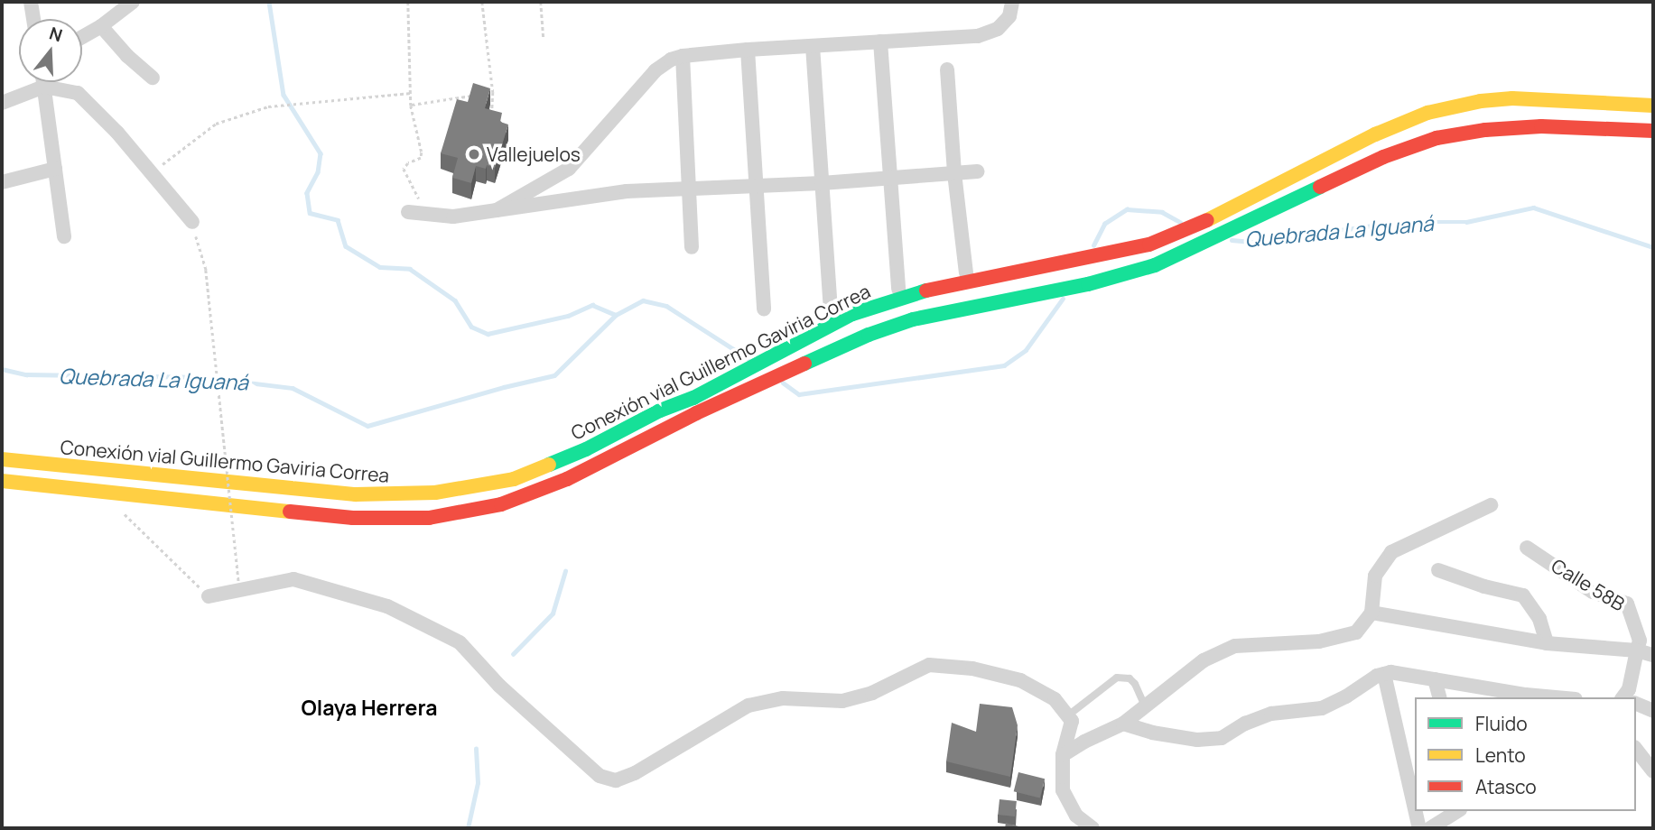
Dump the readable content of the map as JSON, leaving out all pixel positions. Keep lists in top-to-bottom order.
{
  "streets": {
    "highway": ["Conexión vial Guillermo Gaviria Correa"],
    "street": ["Calle 58B"]
  },
  "districts": ["Olaya Herrera"],
  "water": ["Quebrada La Iguaná"],
  "places": ["Vallejuelos"],
  "legend": ["Fluido", "Lento", "Atasco"],
  "north": "top"
}
